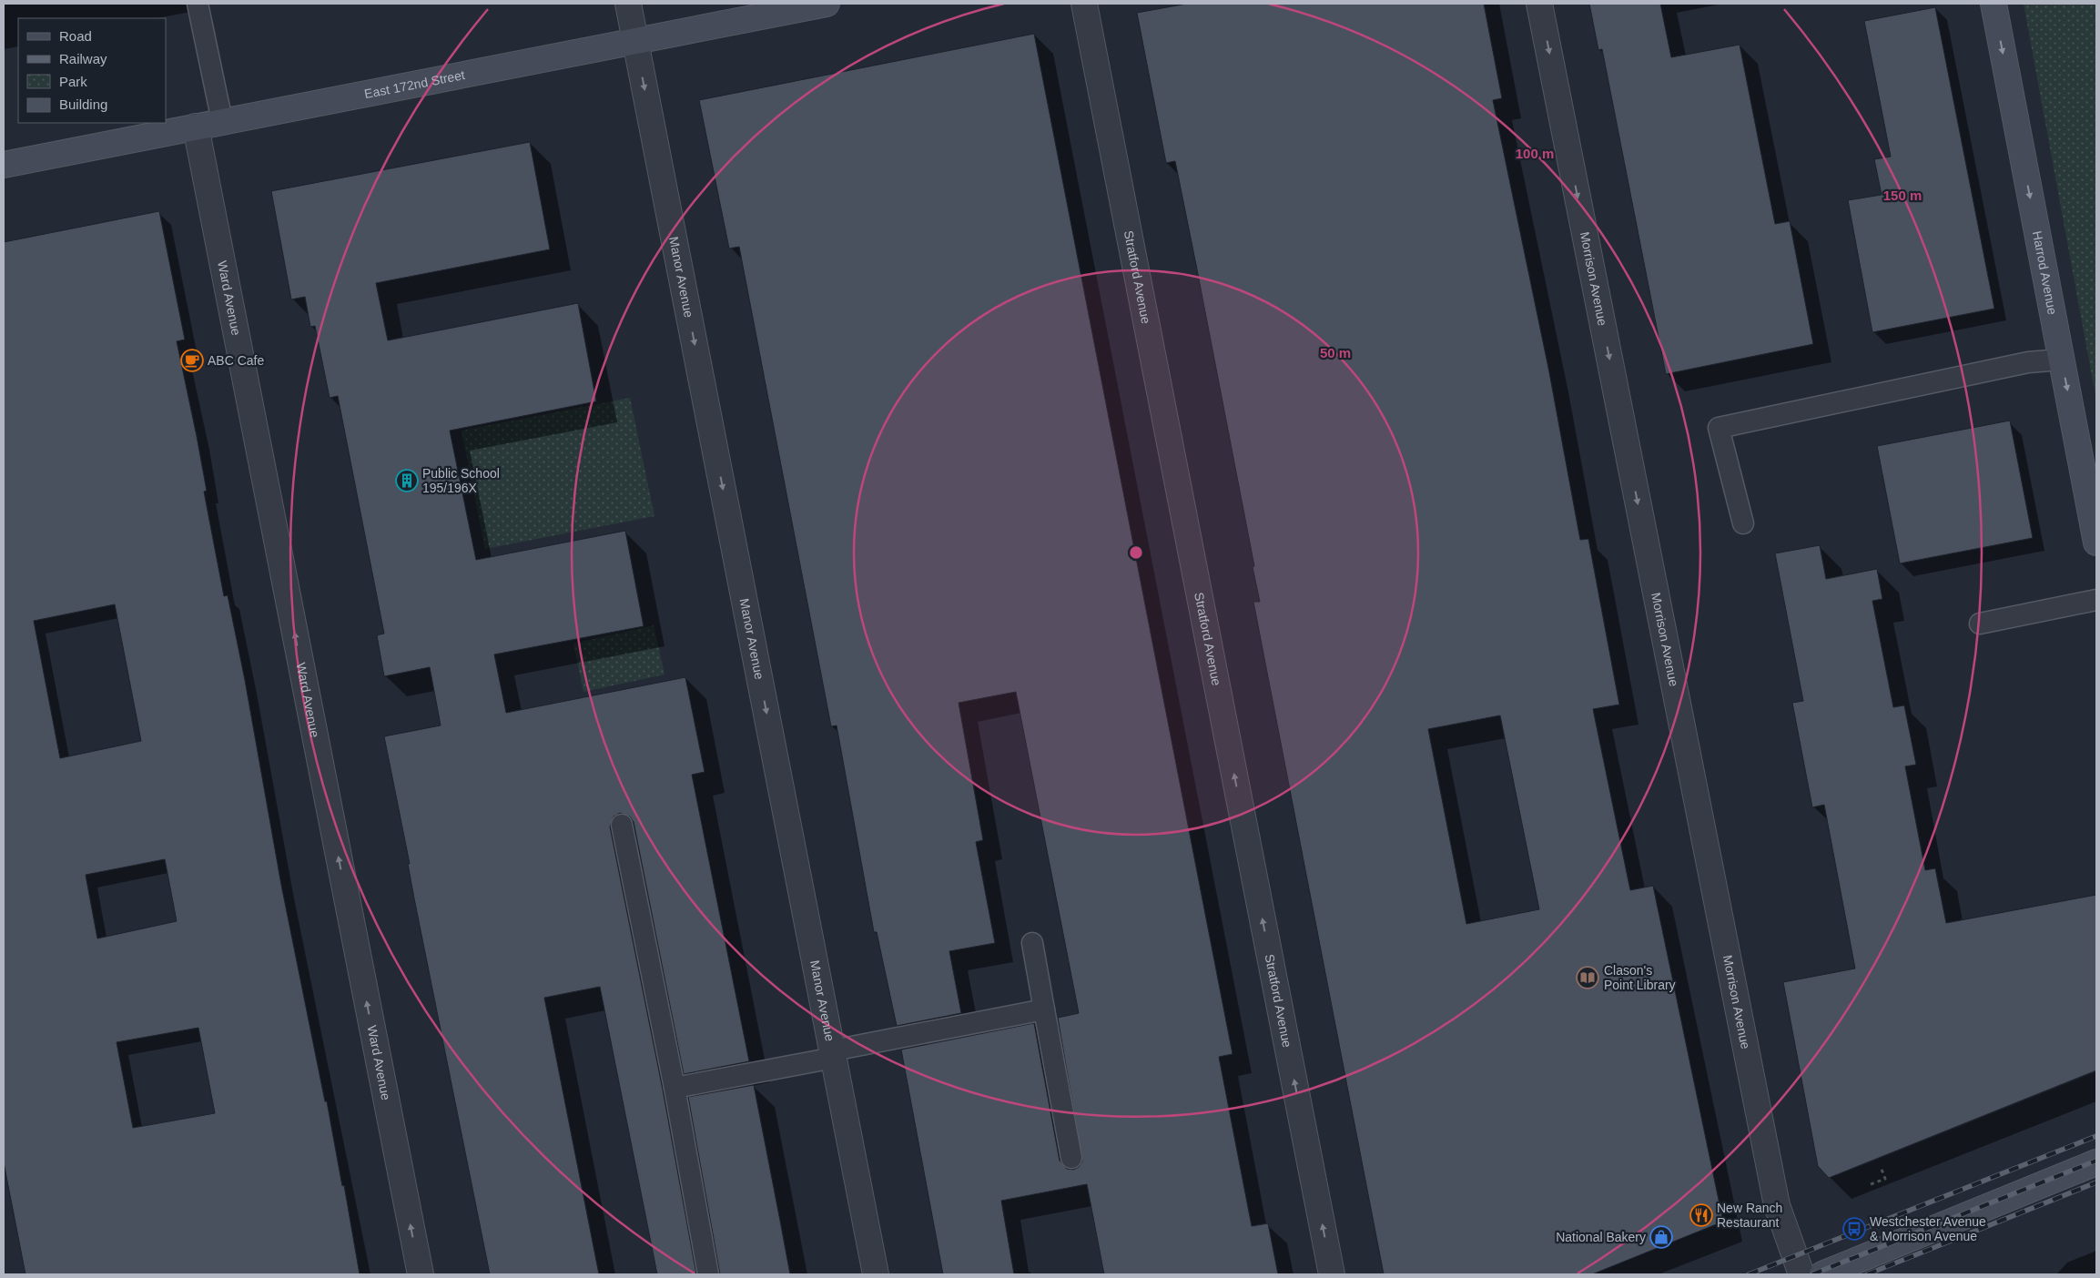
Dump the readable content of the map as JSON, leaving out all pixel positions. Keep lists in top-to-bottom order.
{
  "streets": {
    "street": [
      "East 172nd Street",
      "Harrod Avenue",
      "Stratford Avenue",
      "Manor Avenue",
      "Morrison Avenue",
      "Ward Avenue"
    ]
  },
  "crossings": [
    ["East 172nd Street", "Manor Avenue"],
    ["East 172nd Street", "Ward Avenue"]
  ],
  "one_way": [
    "Harrod Avenue",
    "Stratford Avenue",
    "Manor Avenue",
    "Morrison Avenue",
    "Ward Avenue"
  ],
  "places": {
    "cafe": ["ABC Cafe"],
    "building": ["Public School 195/196X"],
    "library": ["Clason's Point Library"],
    "restaurant": ["New Ranch Restaurant"],
    "bus stop": ["Westchester Avenue & Morrison Avenue"],
    "shop": ["National Bakery"]
  },
  "legend": [
    "Road",
    "Railway",
    "Park",
    "Building"
  ],
  "rings": ["100 m", "150 m", "50 m"]
}
